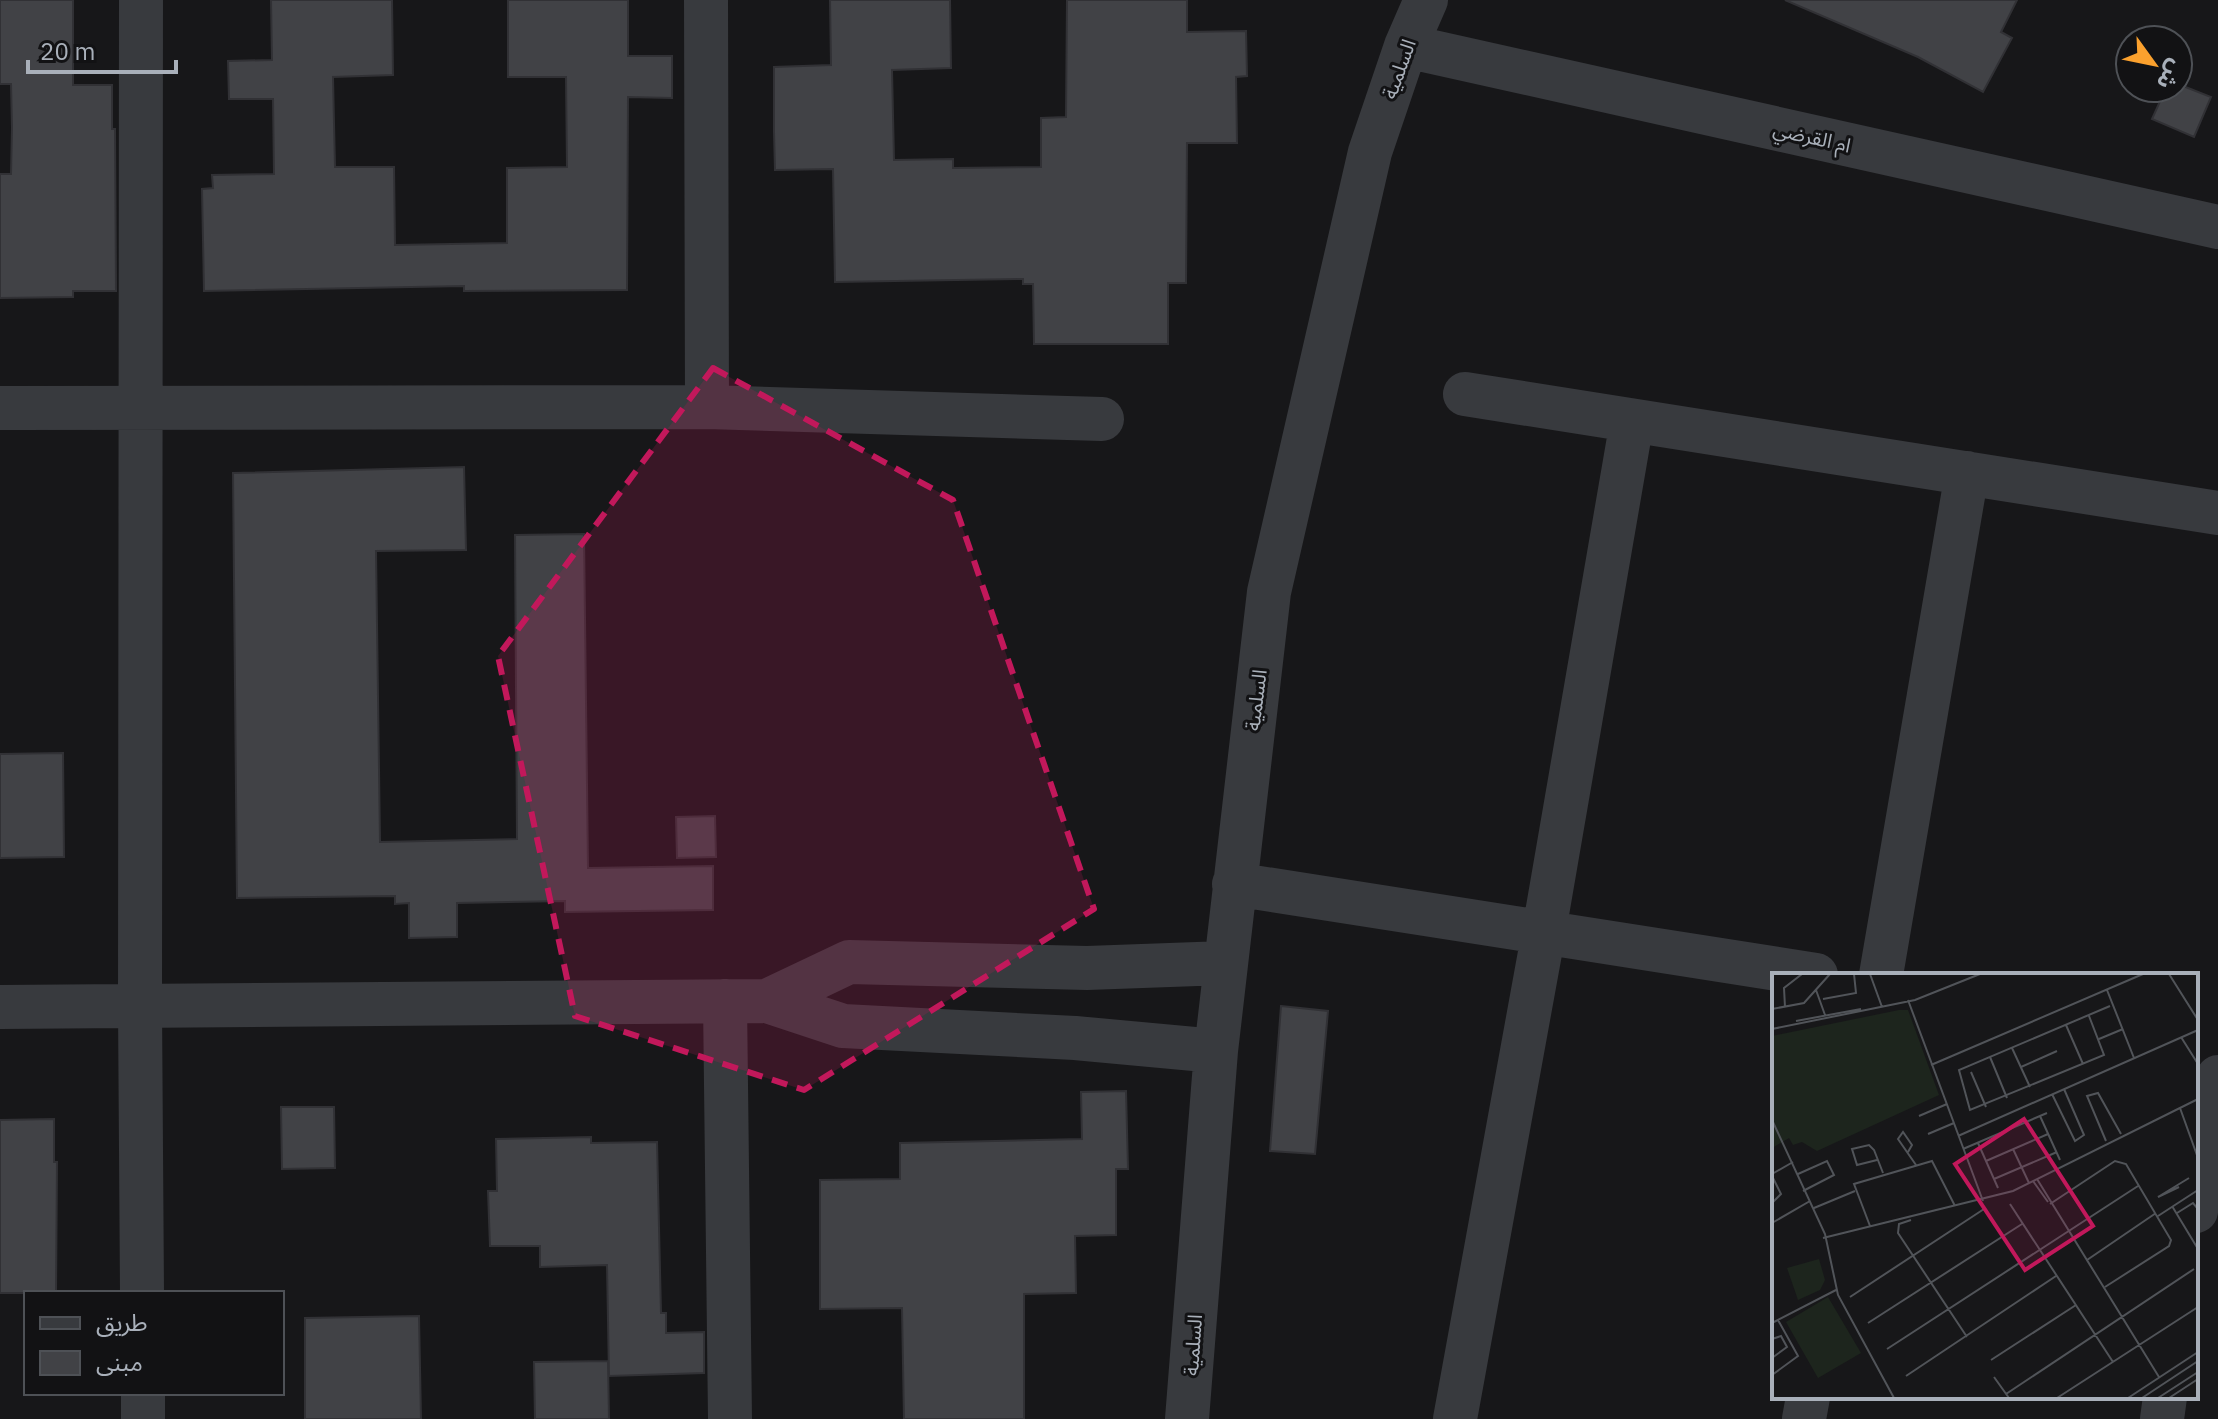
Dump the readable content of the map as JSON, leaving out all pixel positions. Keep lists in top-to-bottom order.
{
  "streets": {
    "street": ["السلمية", "ام القرضي"]
  },
  "crossings": [
    ["السلمية", "ام القرضي"]
  ],
  "legend": ["طريق", "مبنى"],
  "scale_bar": "20 m",
  "north": "bottom right"
}
